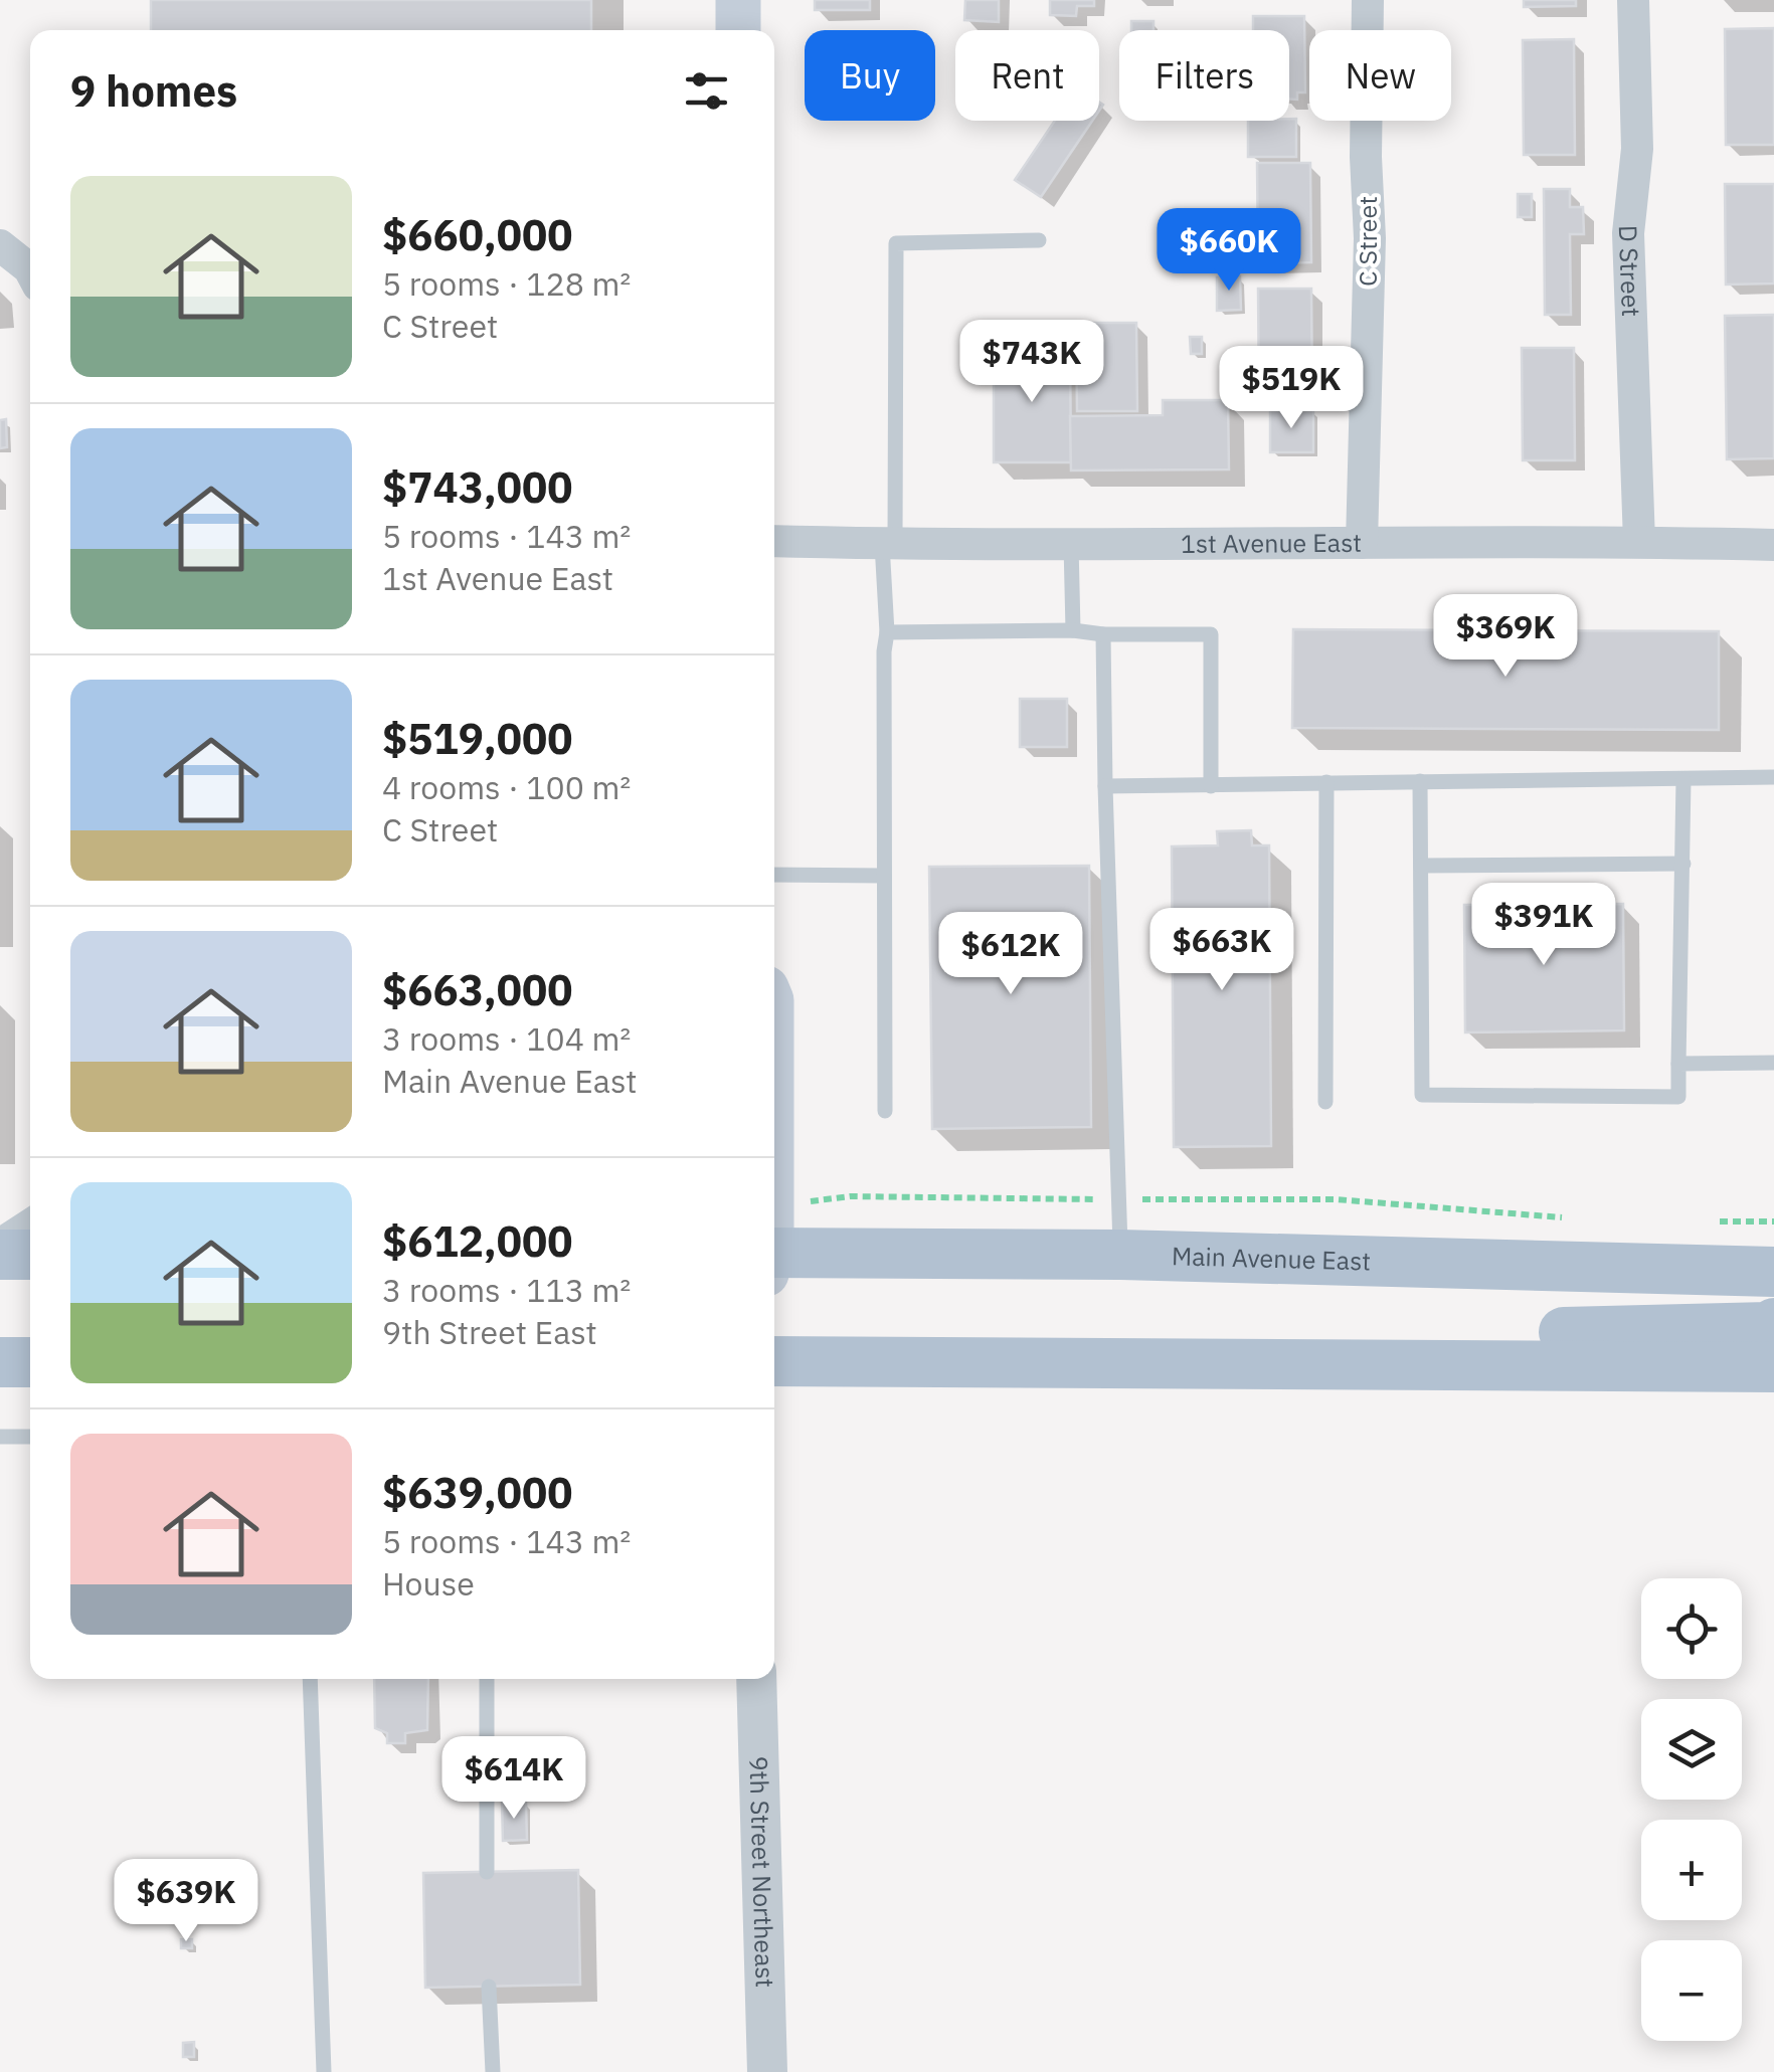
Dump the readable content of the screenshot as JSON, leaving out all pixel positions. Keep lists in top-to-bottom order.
{
  "streets": {
    "main road": ["Main Avenue East"],
    "street": [
      "C Street",
      "D Street",
      "1st Avenue East",
      "9th Street Northeast"
    ]
  },
  "crossings": [
    ["C Street", "1st Avenue East"],
    ["D Street", "1st Avenue East"]
  ],
  "page": {
    "chip": [
      "Buy",
      "Rent",
      "Filters",
      "New"
    ],
    "heading": "9 homes",
    "list": [
      {
        "name": "$660,000",
        "note": "5 rooms · 128 m² · C Street"
      },
      {
        "name": "$743,000",
        "note": "5 rooms · 143 m² · 1st Avenue East"
      },
      {
        "name": "$519,000",
        "note": "4 rooms · 100 m² · C Street"
      },
      {
        "name": "$663,000",
        "note": "3 rooms · 104 m² · Main Avenue East"
      },
      {
        "name": "$612,000",
        "note": "3 rooms · 113 m² · 9th Street East"
      },
      {
        "name": "$639,000",
        "note": "5 rooms · 143 m² · House"
      }
    ],
    "price": [
      "$660K",
      "$743K",
      "$519K",
      "$369K",
      "$391K",
      "$663K",
      "$612K",
      "$614K",
      "$639K"
    ],
    "map_buttons": ["+", "−"]
  }
}
